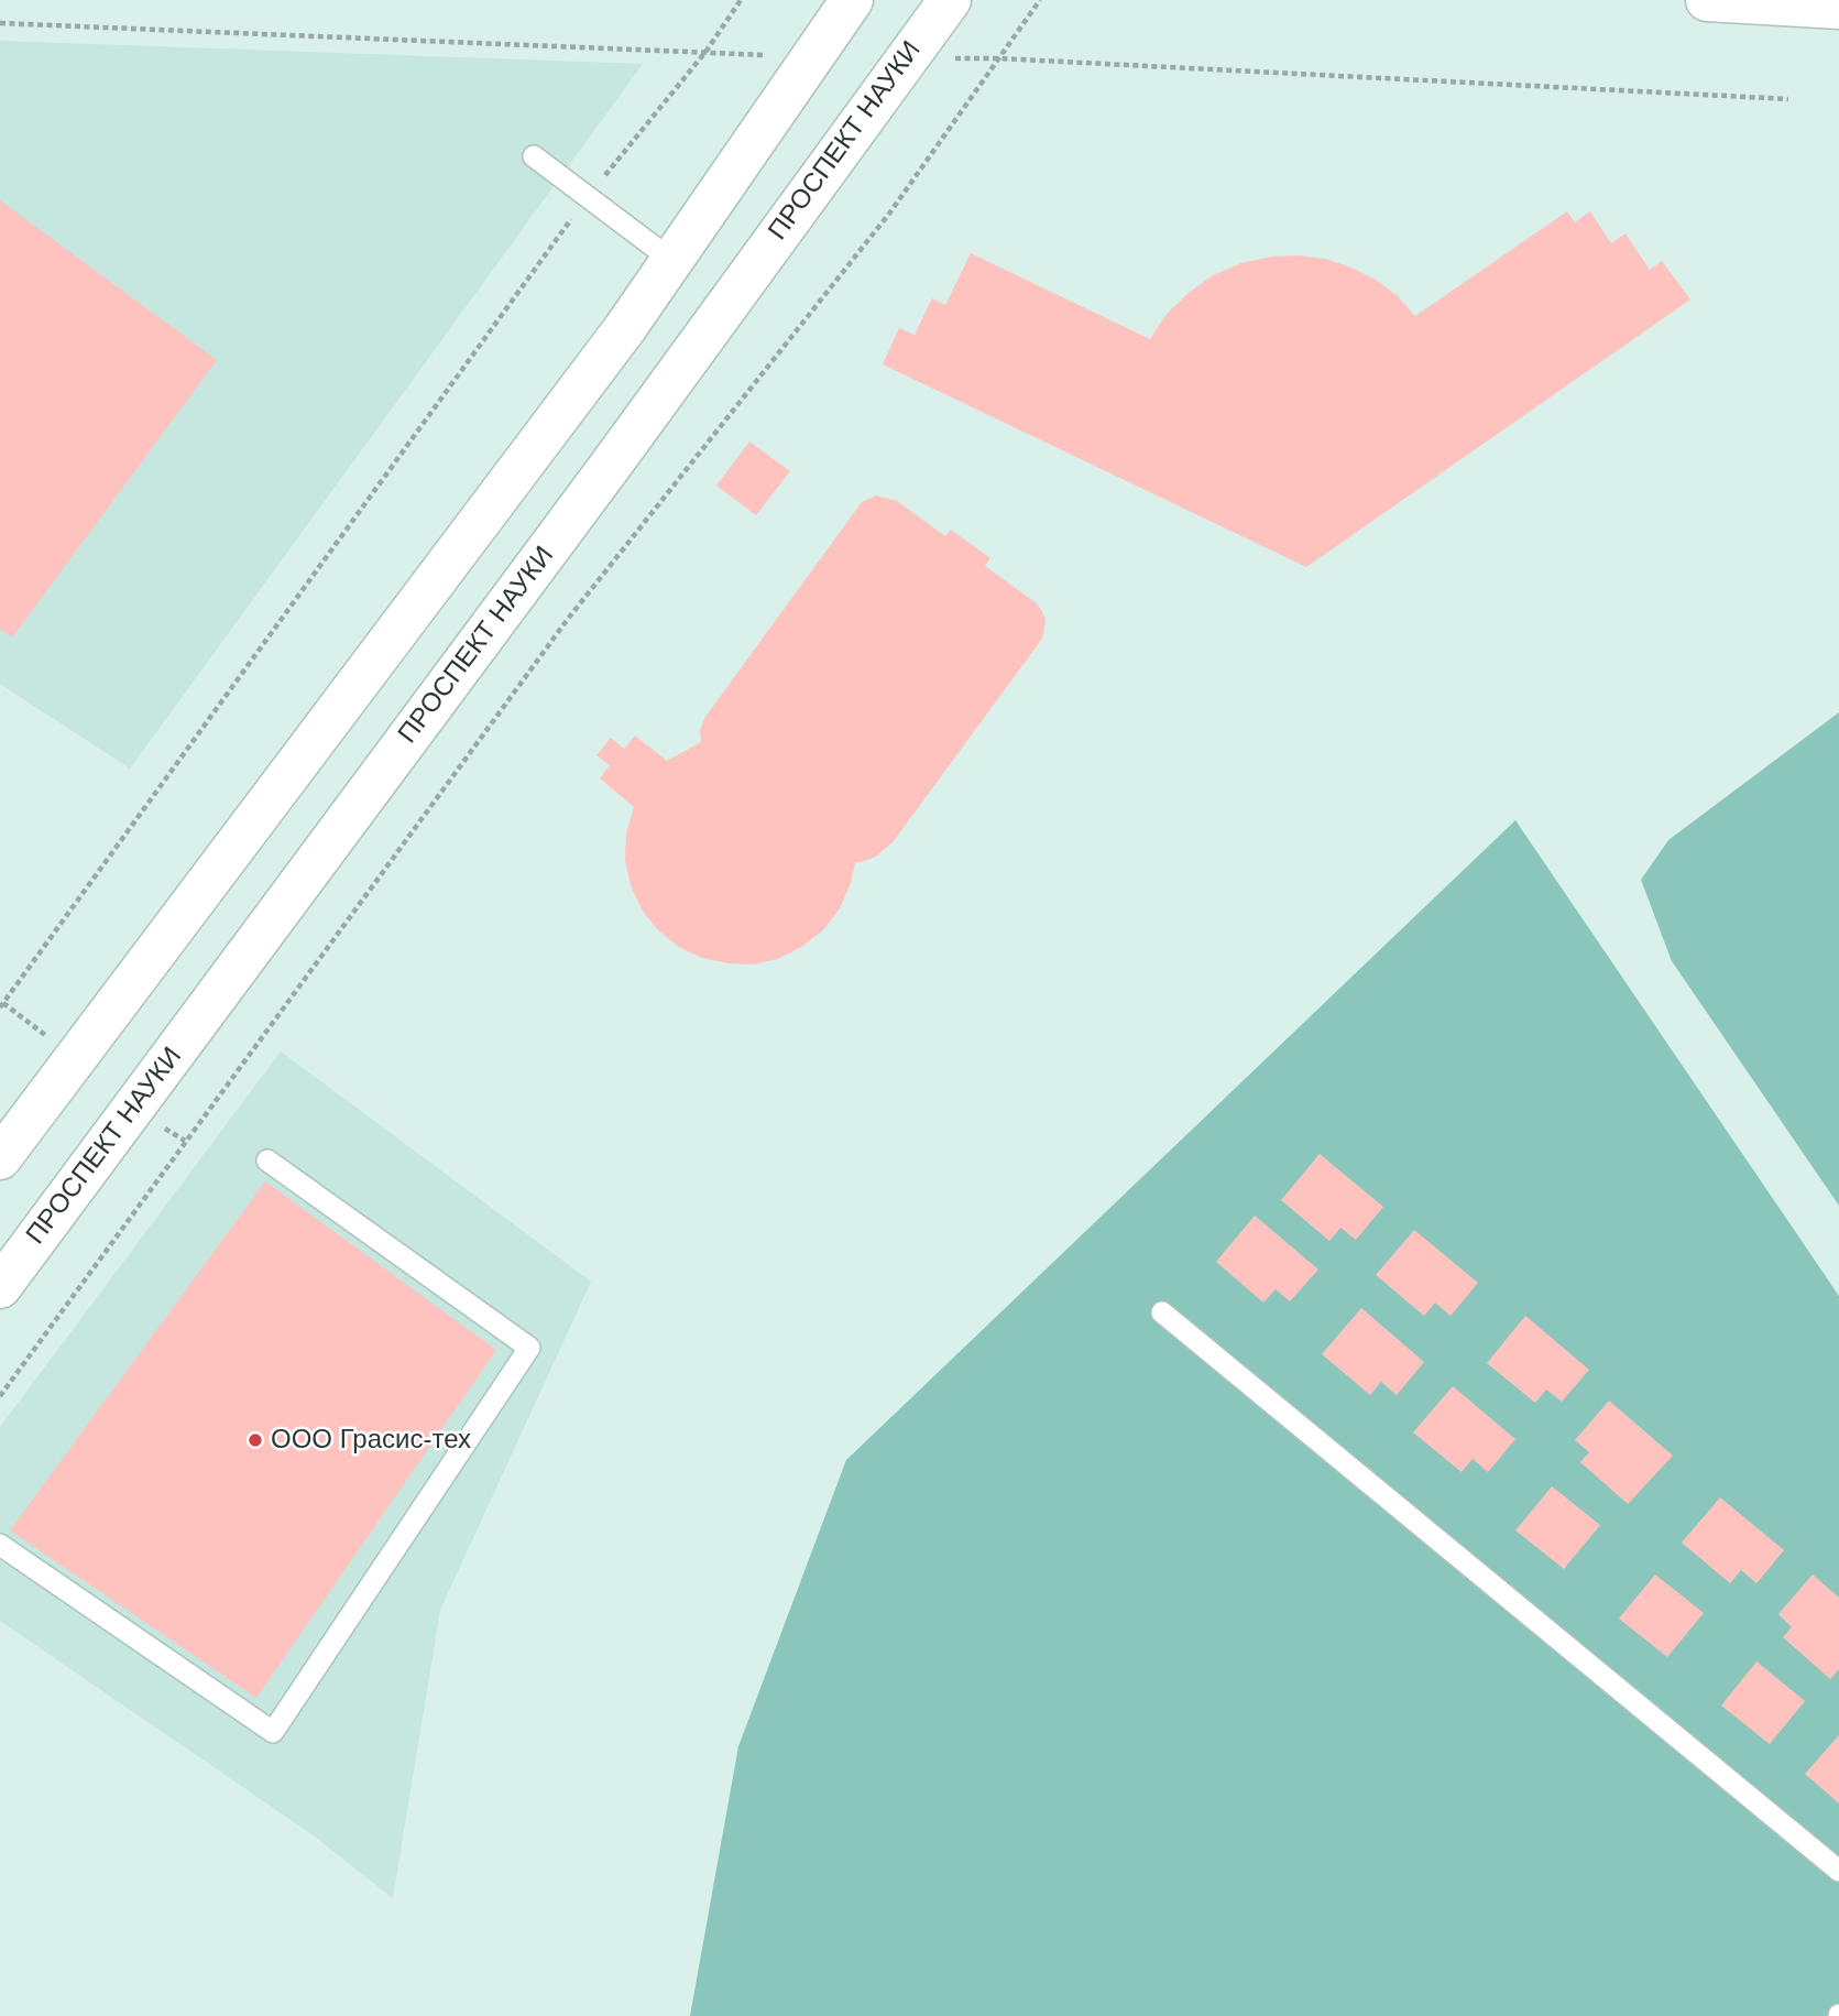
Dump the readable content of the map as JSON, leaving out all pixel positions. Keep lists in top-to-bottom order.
{
  "streets": {
    "street": ["ПРОСПЕКТ НАУКИ"]
  },
  "places": ["ООО Грасис-тех"]
}
